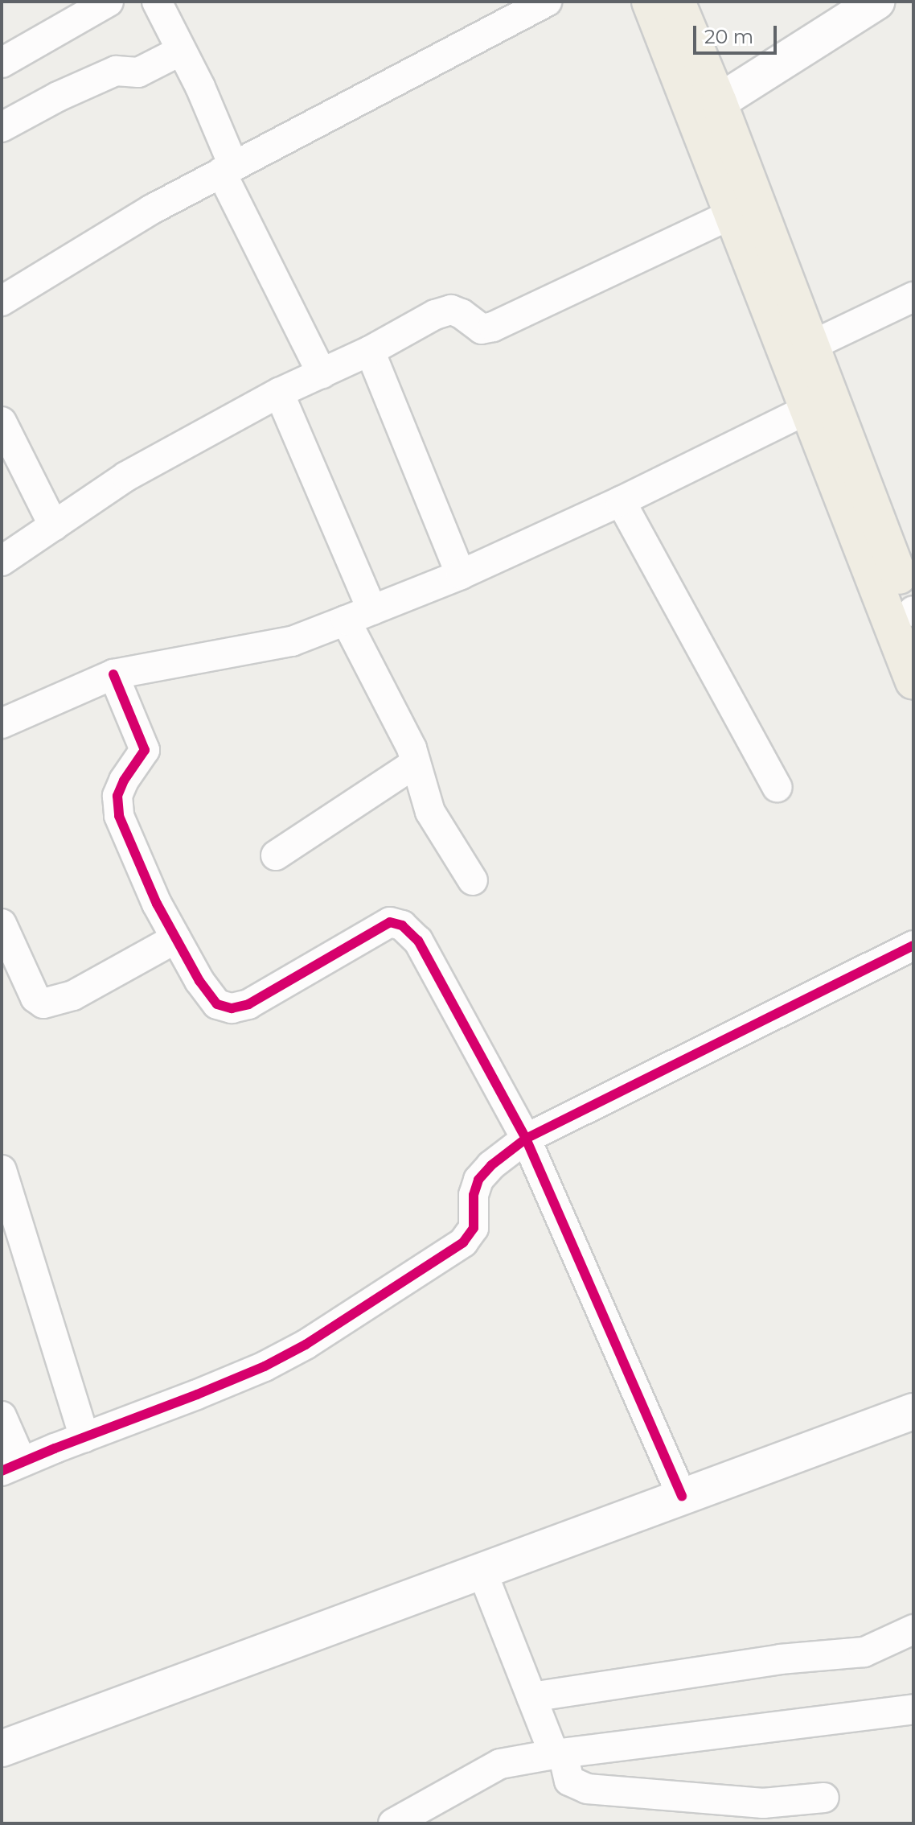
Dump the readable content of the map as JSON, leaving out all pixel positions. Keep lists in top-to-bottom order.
{
  "scale_bar": "20 m"
}
